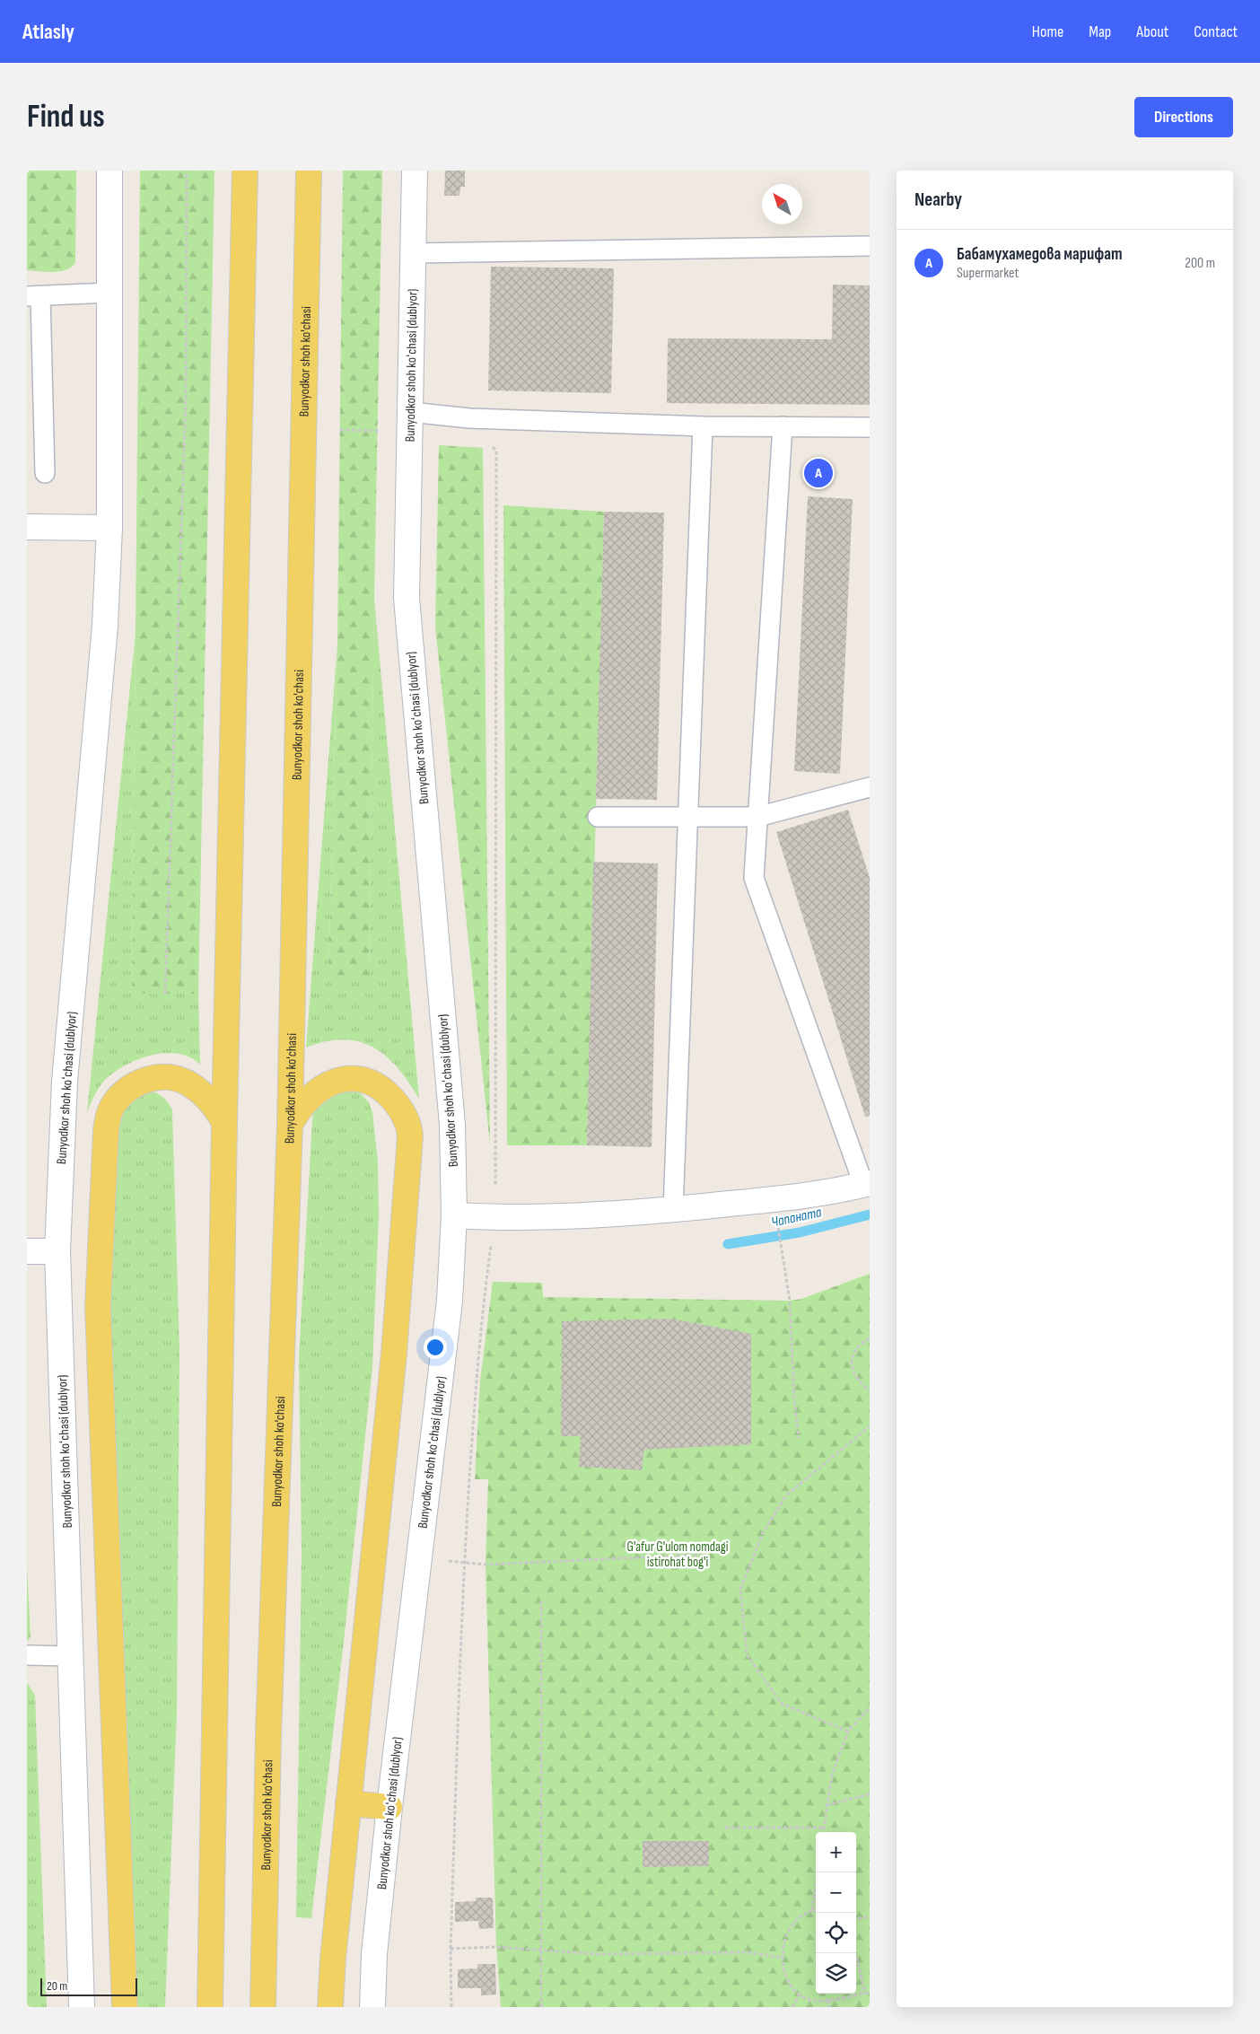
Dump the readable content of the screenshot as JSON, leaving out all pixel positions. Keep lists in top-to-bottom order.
{
  "streets": {
    "main road": ["Bunyodkor shoh ko'chasi"],
    "street": ["Bunyodkor shoh koʻchasi (dublyor)"]
  },
  "water": ["Чапаната"],
  "parks": ["G'afur G'ulom nomdagi istirohat bog'i"],
  "scale_bar": "20 m",
  "north": "top left",
  "page": {
    "header": "Atlasly",
    "nav": [
      "Home",
      "Map",
      "About",
      "Contact"
    ],
    "buttons": "Directions",
    "title": "Find us",
    "heading": "Nearby",
    "list": [
      {
        "mark": "A",
        "name": "Бабамухамедова марифат",
        "note": "Supermarket",
        "value": "200 m"
      }
    ],
    "pins": "A",
    "map_buttons": ["+", "−"],
    "scale": "20 m"
  }
}
